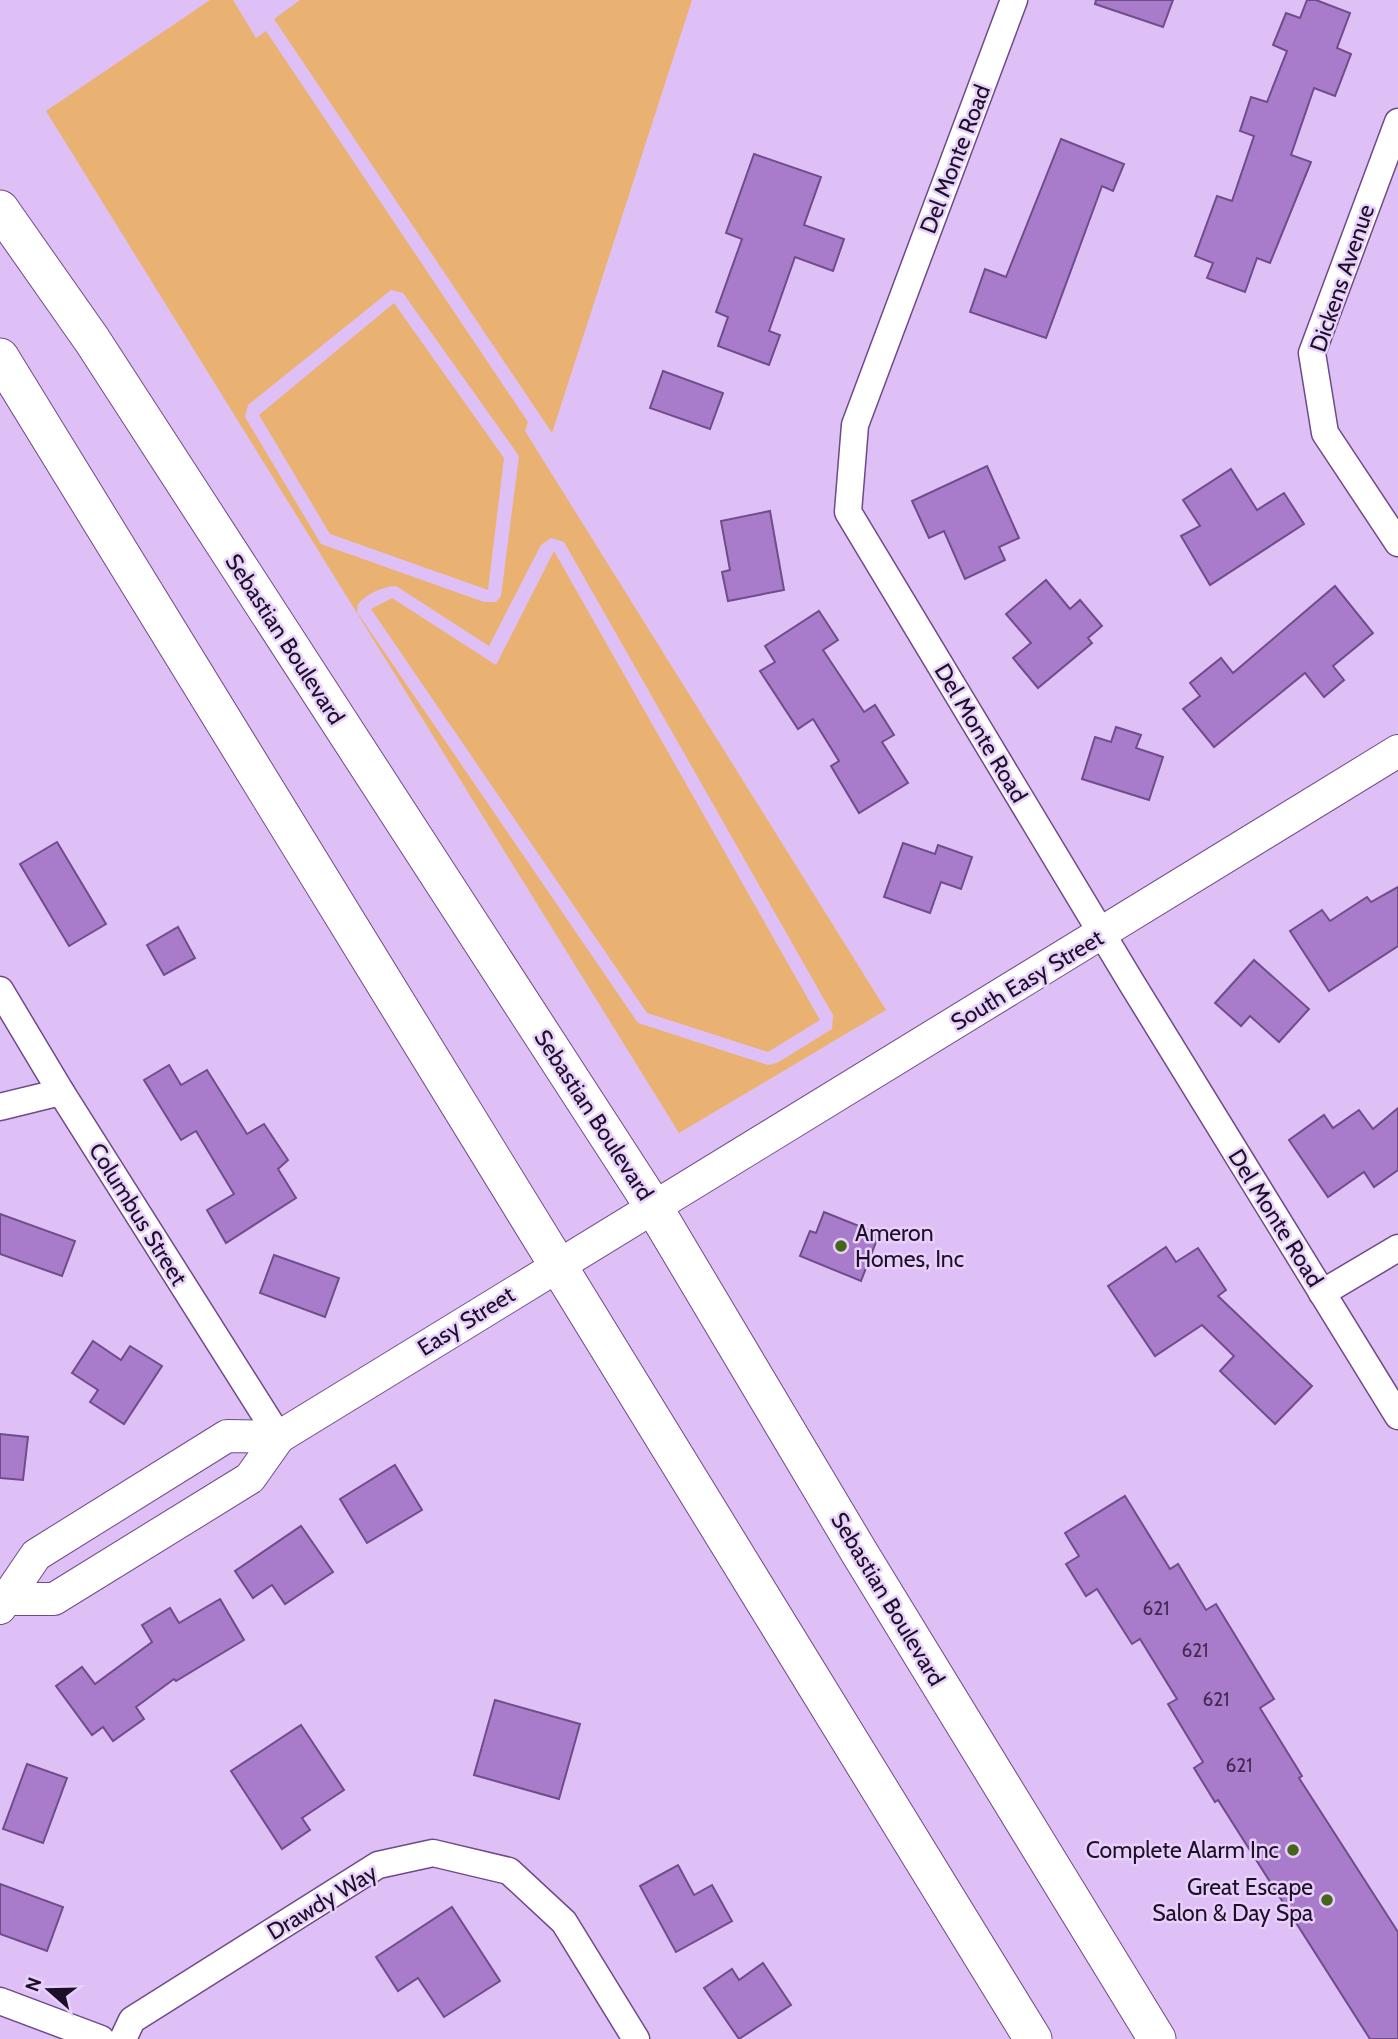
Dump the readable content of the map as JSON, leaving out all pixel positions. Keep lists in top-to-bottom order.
{
  "streets": {
    "main road": ["Sebastian Boulevard"],
    "street": [
      "Del Monte Road",
      "Dickens Avenue",
      "South Easy Street",
      "Columbus Street",
      "Easy Street",
      "Drawdy Way"
    ]
  },
  "crossings": [
    ["Del Monte Road", "South Easy Street"],
    ["Sebastian Boulevard", "South Easy Street"],
    ["Sebastian Boulevard", "Easy Street"],
    ["South Easy Street", "Easy Street"],
    ["Columbus Street", "Easy Street"]
  ],
  "places": ["Ameron Homes, Inc", "Complete Alarm Inc", "Great Escape Salon & Day Spa"],
  "house_numbers": [
    "621",
    "621",
    "621",
    "621"
  ],
  "north": "left"
}
